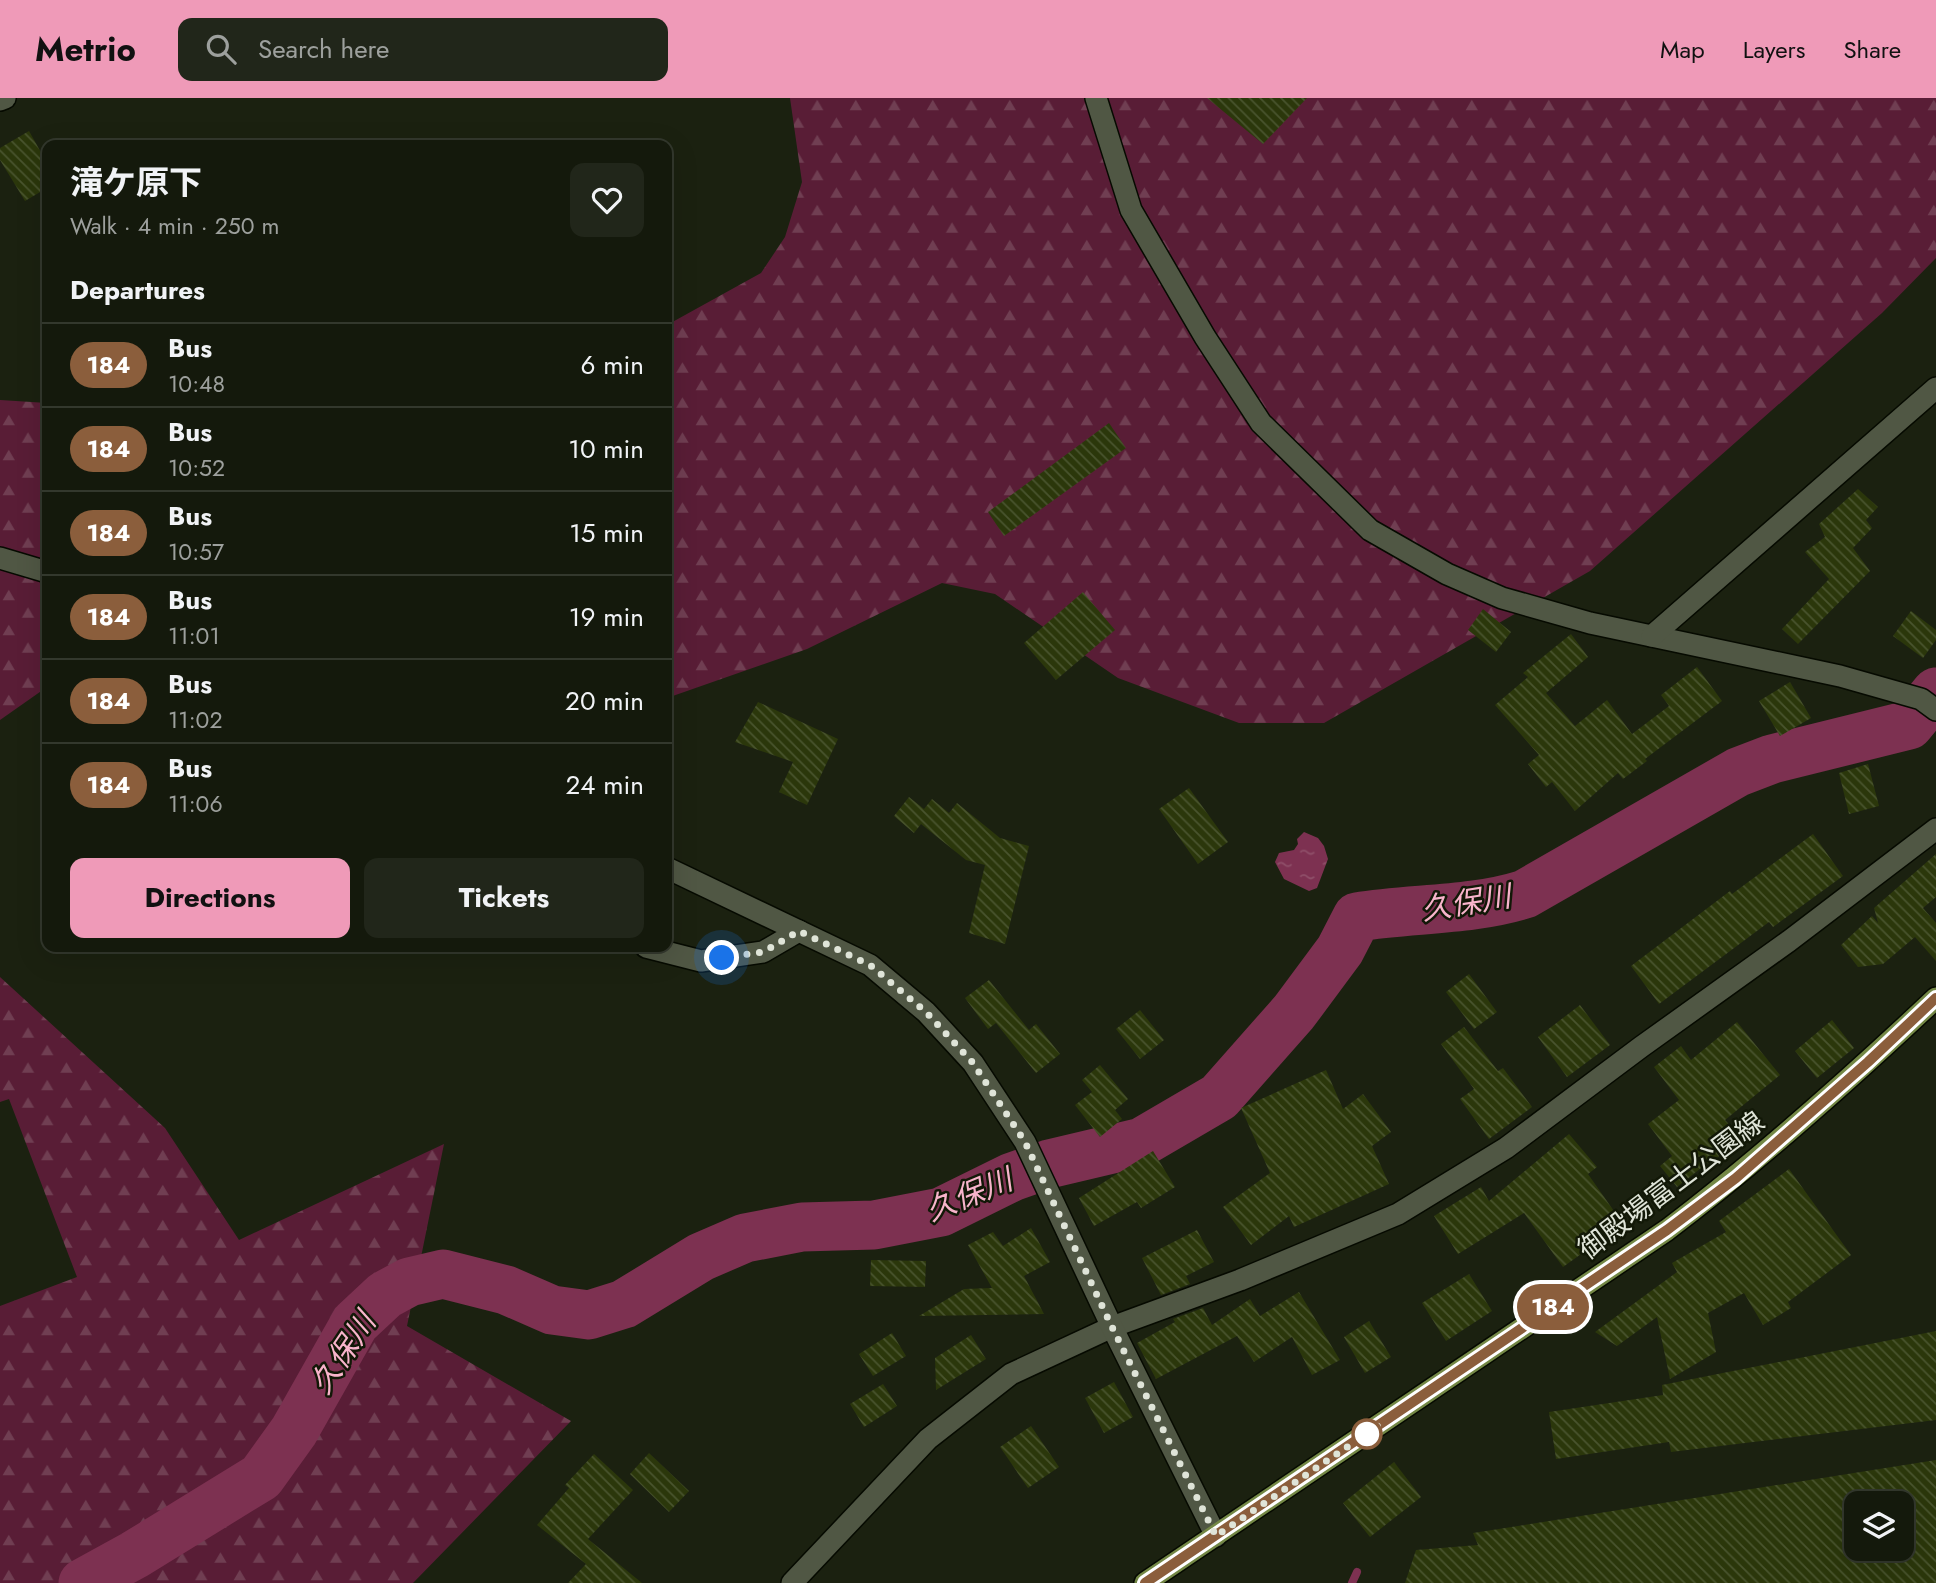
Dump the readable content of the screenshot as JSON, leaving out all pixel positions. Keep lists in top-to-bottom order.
{
  "streets": {
    "main road": ["御殿場富士公園線"]
  },
  "water": ["久保川"],
  "lines": ["bus line 184"],
  "page": {
    "header": "Metrio",
    "search": "Search here",
    "nav": ["Map", "Layers", "Share"],
    "on_map": "184",
    "heading": [
      ["滝ケ原下", "Walk · 4 min · 250 m"],
      "Departures"
    ],
    "list": [
      {
        "mark": "184",
        "name": "Bus",
        "note": "10:48",
        "value": "6 min"
      },
      {
        "mark": "184",
        "name": "Bus",
        "note": "10:52",
        "value": "10 min"
      },
      {
        "mark": "184",
        "name": "Bus",
        "note": "10:57",
        "value": "15 min"
      },
      {
        "mark": "184",
        "name": "Bus",
        "note": "11:01",
        "value": "19 min"
      },
      {
        "mark": "184",
        "name": "Bus",
        "note": "11:02",
        "value": "20 min"
      },
      {
        "mark": "184",
        "name": "Bus",
        "note": "11:06",
        "value": "24 min"
      }
    ],
    "buttons": ["Directions", "Tickets"]
  }
}
